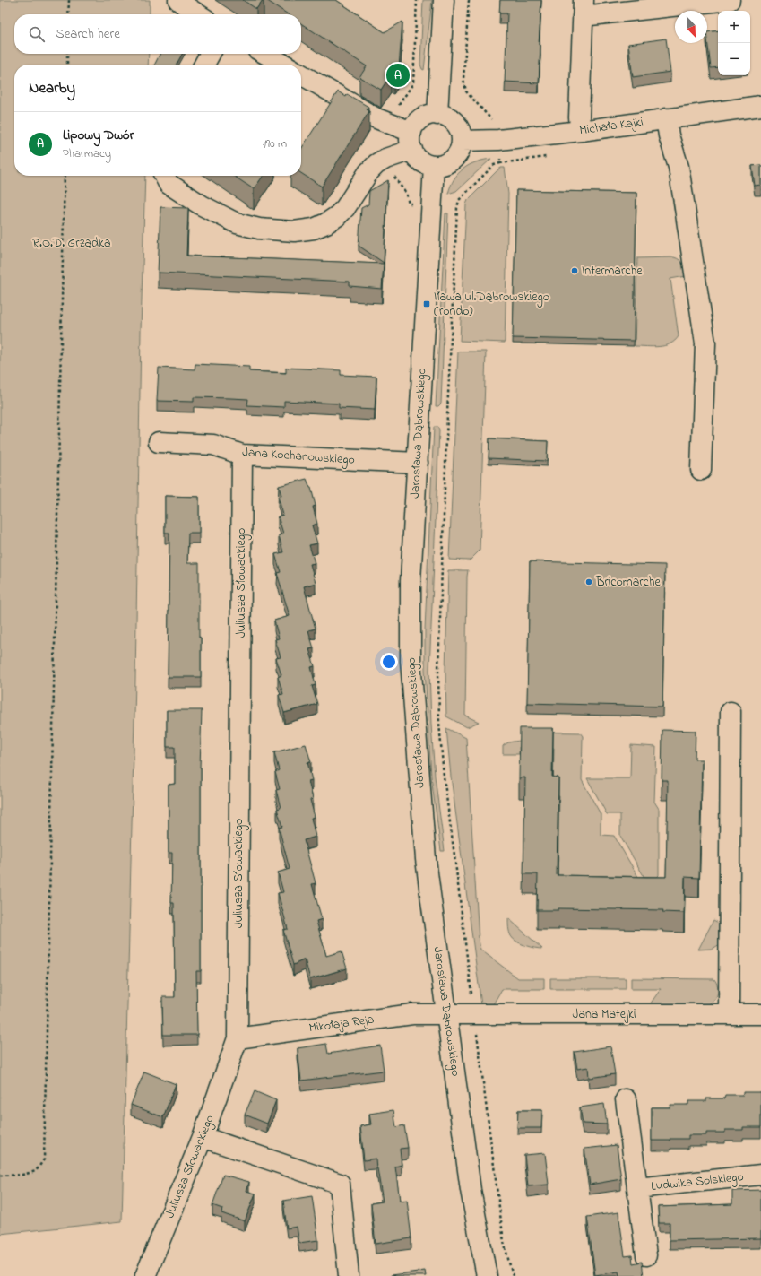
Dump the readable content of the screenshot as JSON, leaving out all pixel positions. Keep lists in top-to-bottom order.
{
  "streets": {
    "street": [
      "Michała Kajki",
      "Jarosława Dąbrowskiego",
      "Jana Kochanowskiego",
      "Juliusza Słowackiego",
      "Jana Matejki",
      "Mikołaja Reja",
      "Ludwika Solskiego"
    ]
  },
  "crossings": [
    ["Michała Kajki", "Jarosława Dąbrowskiego"],
    ["Jarosława Dąbrowskiego", "Jana Kochanowskiego"],
    ["Jarosława Dąbrowskiego", "Jana Matejki"],
    ["Jarosława Dąbrowskiego", "Mikołaja Reja"],
    ["Jana Kochanowskiego", "Juliusza Słowackiego"],
    ["Juliusza Słowackiego", "Mikołaja Reja"],
    ["Jana Matejki", "Mikołaja Reja"]
  ],
  "parks": ["R.O.D. Grządka"],
  "places": {
    "other": ["Intermarche", "Bricomarche"],
    "transit": ["Iława ul.Dąbrowskiego (rondo)"]
  },
  "north": "bottom right",
  "page": {
    "map_buttons": ["+", "−"],
    "search": "Search here",
    "pins": "A",
    "heading": "Nearby",
    "list": [
      {
        "mark": "A",
        "name": "Lipowy Dwór",
        "note": "Pharmacy",
        "value": "190 m"
      }
    ]
  }
}
